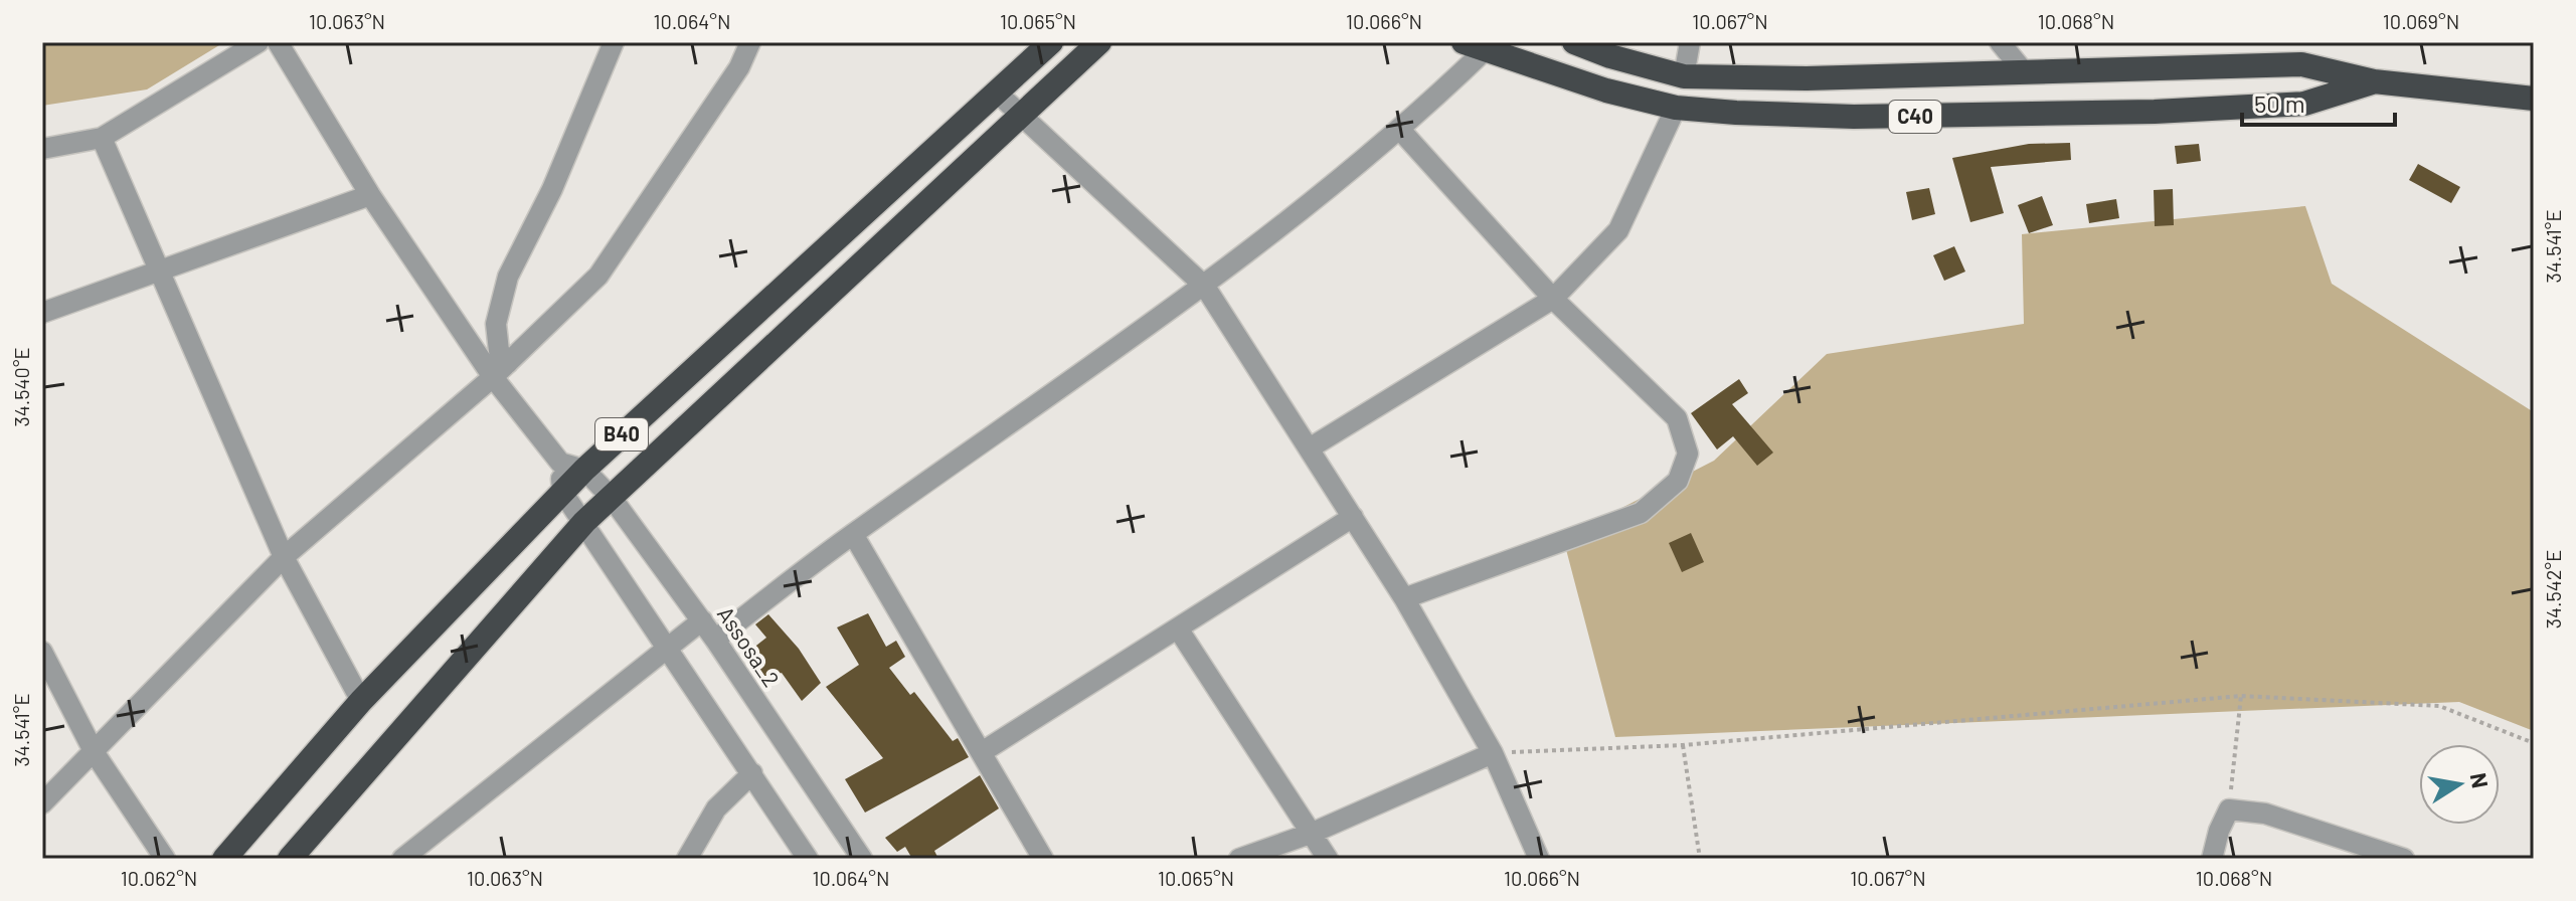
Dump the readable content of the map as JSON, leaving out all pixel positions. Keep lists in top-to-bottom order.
{
  "streets": {
    "highway": ["C40", "B40"],
    "street": ["Assosa_2"]
  },
  "crossings": [
    ["B40", "Assosa_2"]
  ],
  "scale_bar": "50 m",
  "north": "right",
  "coordinates": [
    "10.063°N",
    "10.064°N",
    "10.065°N",
    "10.066°N",
    "10.067°N",
    "10.068°N",
    "10.069°N",
    "34.541°E",
    "34.540°E",
    "34.542°E",
    "10.062°N"
  ]
}
